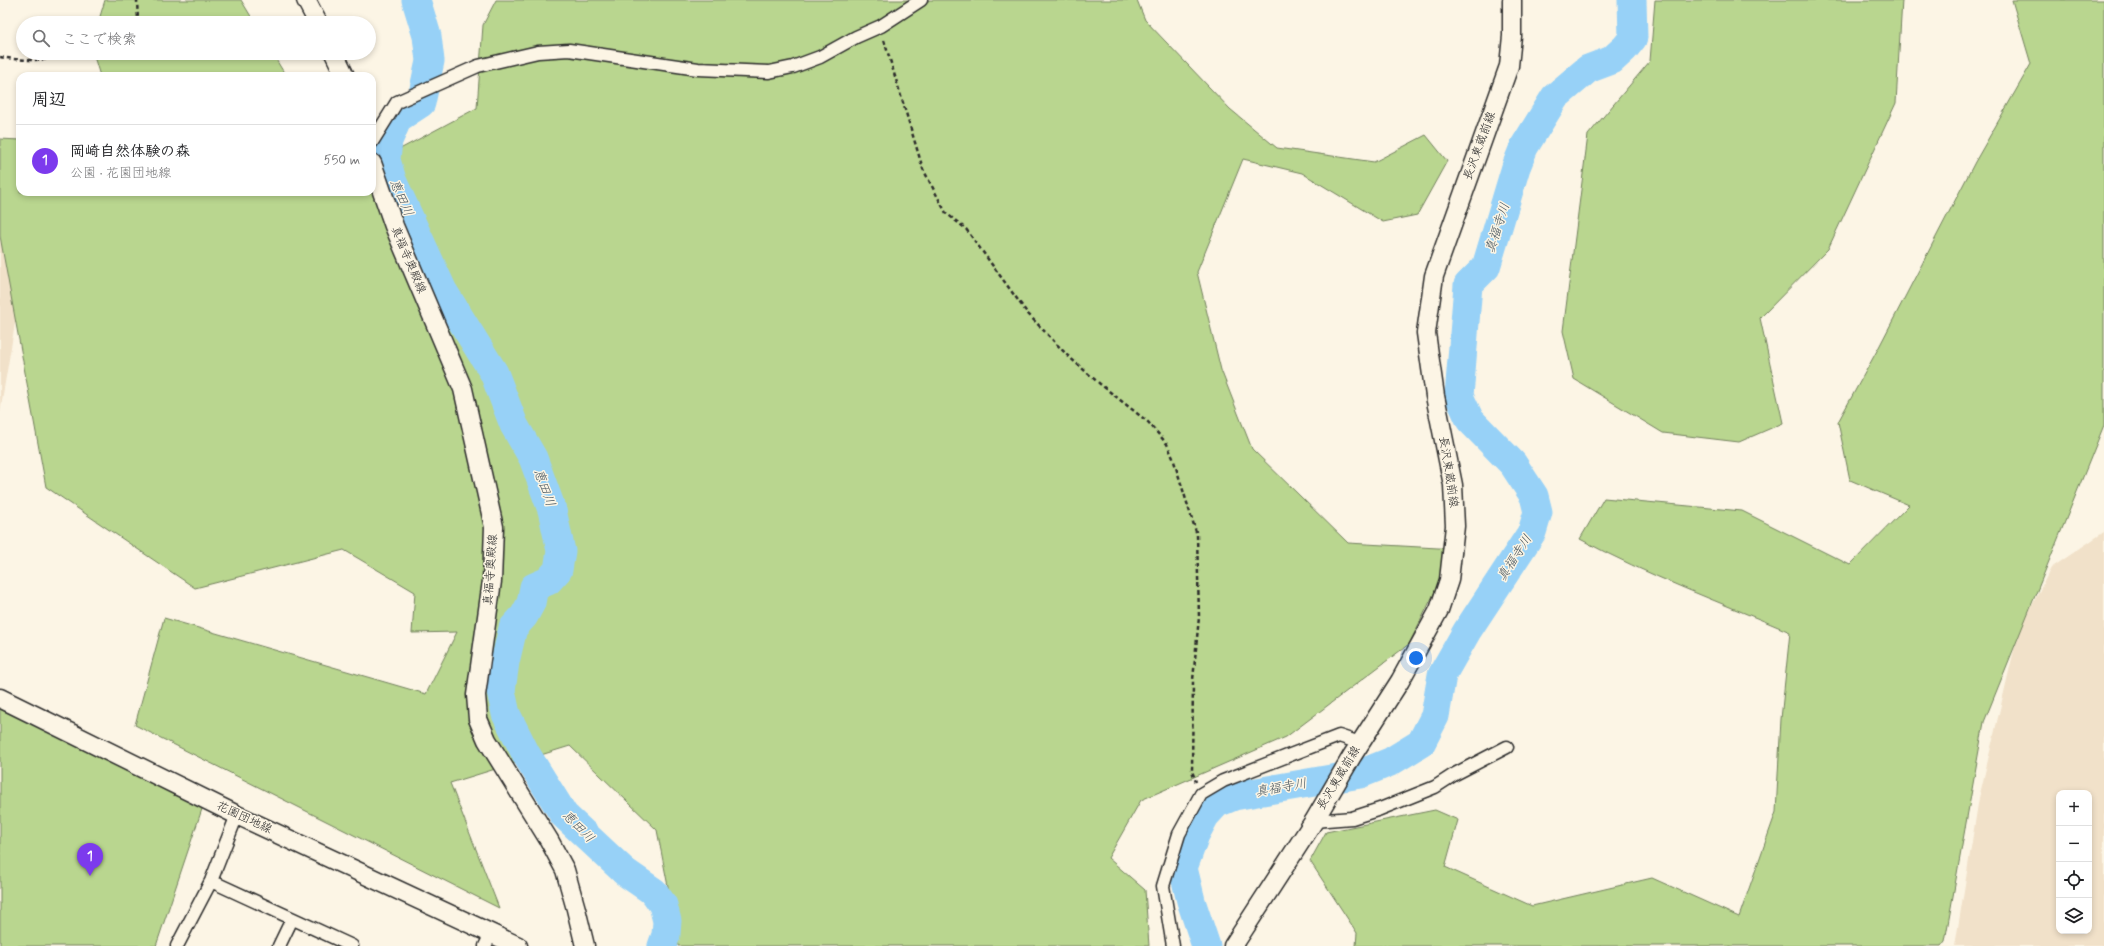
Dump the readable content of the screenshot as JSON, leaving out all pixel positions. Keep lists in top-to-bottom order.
{
  "streets": {
    "street": ["長沢東蔵前線", "真福寺奥殿線", "花園団地線"]
  },
  "water": ["恵田川", "真福寺川"],
  "page": {
    "search": "ここで検索",
    "heading": "周辺",
    "list": [
      {
        "mark": "1",
        "name": "岡崎自然体験の森",
        "note": "公園 · 花園団地線",
        "value": "550 m"
      }
    ],
    "map_buttons": ["+", "−"],
    "pins": "1"
  }
}
